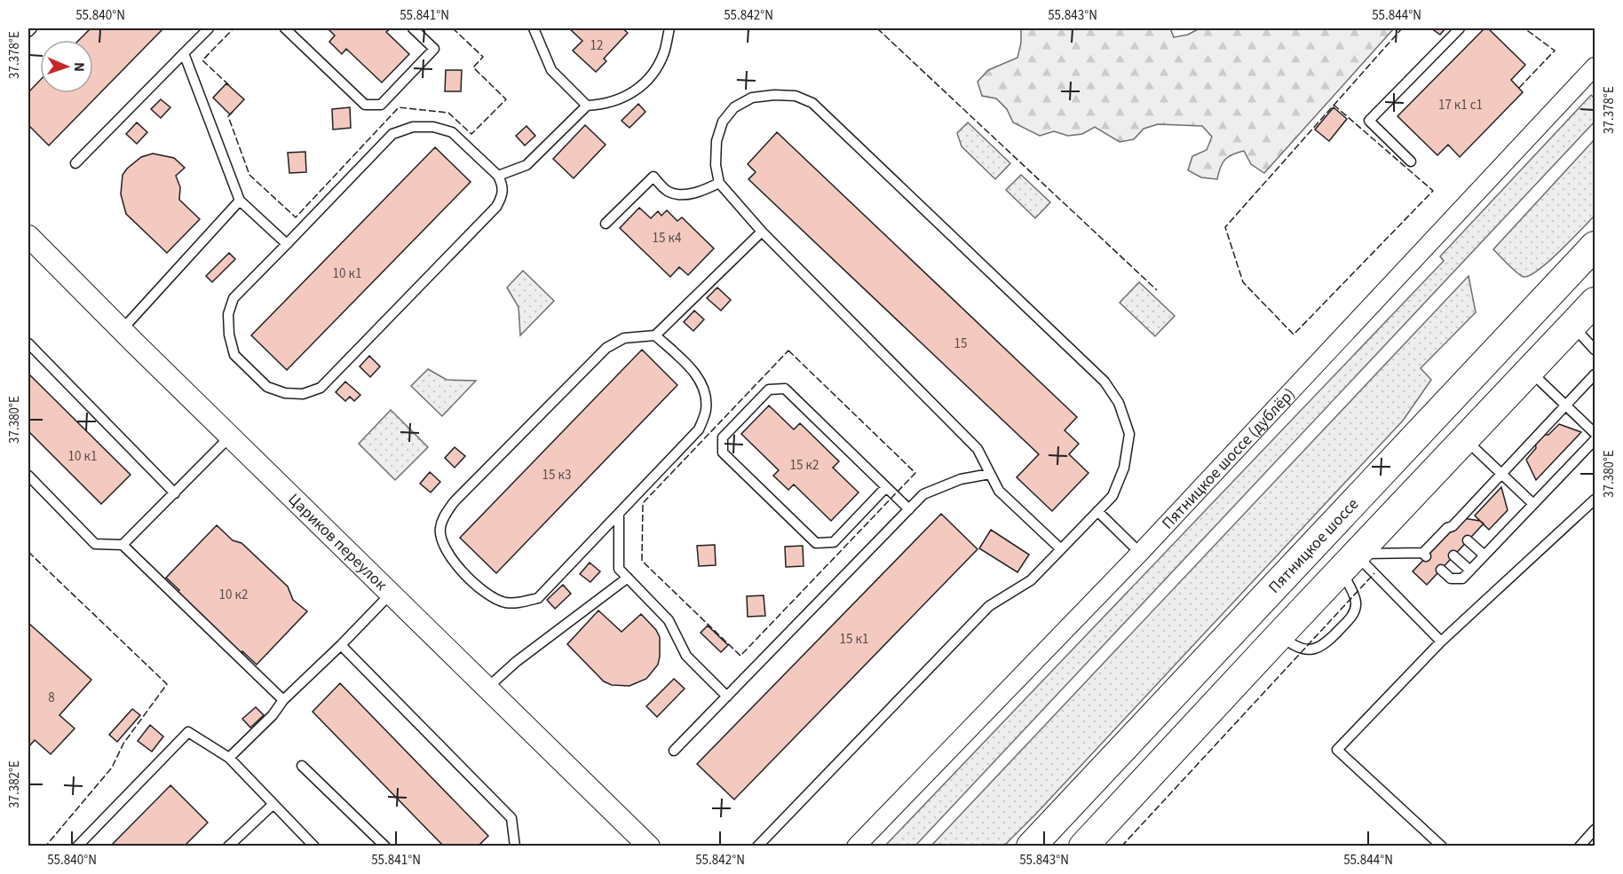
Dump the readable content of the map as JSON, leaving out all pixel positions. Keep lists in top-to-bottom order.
{
  "streets": {
    "main road": ["Пятницкое шоссе"],
    "street": ["Пятницкое шоссе (дублёр)", "Цариков переулок"]
  },
  "house_numbers": [
    "12",
    "17 к1 с1",
    "15 к4",
    "10 к1",
    "15",
    "10 к1",
    "15 к2",
    "15 к3",
    "10 к2",
    "15 к1",
    "8"
  ],
  "north": "right",
  "coordinates": [
    "55.840°N",
    "55.841°N",
    "55.842°N",
    "55.843°N",
    "55.844°N",
    "37.378°E",
    "37.380°E",
    "37.382°E"
  ]
}
